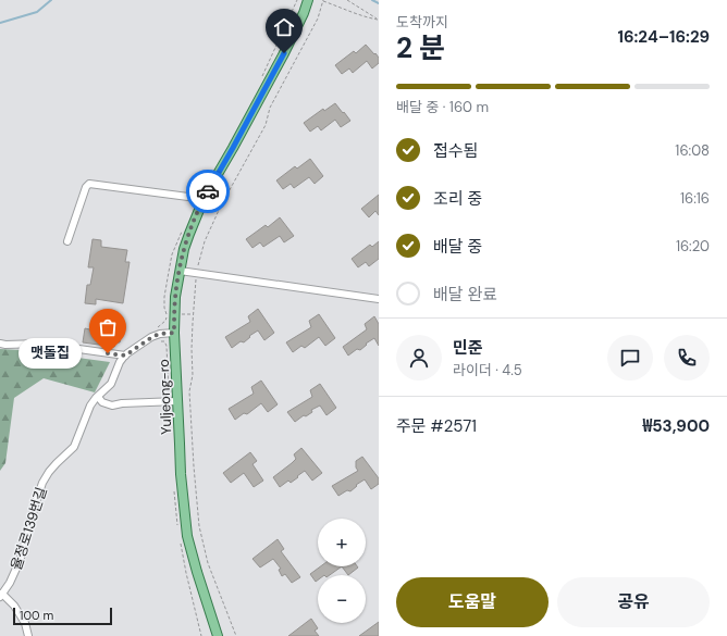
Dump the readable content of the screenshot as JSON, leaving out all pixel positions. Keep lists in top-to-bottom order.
{
  "streets": {
    "main road": ["Yuljeong-ro"],
    "street": ["율정로139번길"]
  },
  "crossings": [
    ["Yuljeong-ro", "율정로139번길"]
  ],
  "places": ["맷돌집"],
  "scale_bar": "100 m",
  "page": {
    "heading": ["2 분", "도착까지", "16:24–16:29"],
    "panel": [
      "민준",
      "라이더 · 4.5",
      "주문 #2571",
      "₩53,900"
    ],
    "bar": "배달 중 · 160 m",
    "list": [
      ["접수됨", "16:08"],
      ["조리 중", "16:16"],
      ["배달 중", "16:20"],
      "배달 완료"
    ],
    "bubble": "맷돌집",
    "map_buttons": ["+", "−"],
    "buttons": ["도움말", "공유"],
    "scale": "100 m"
  }
}
